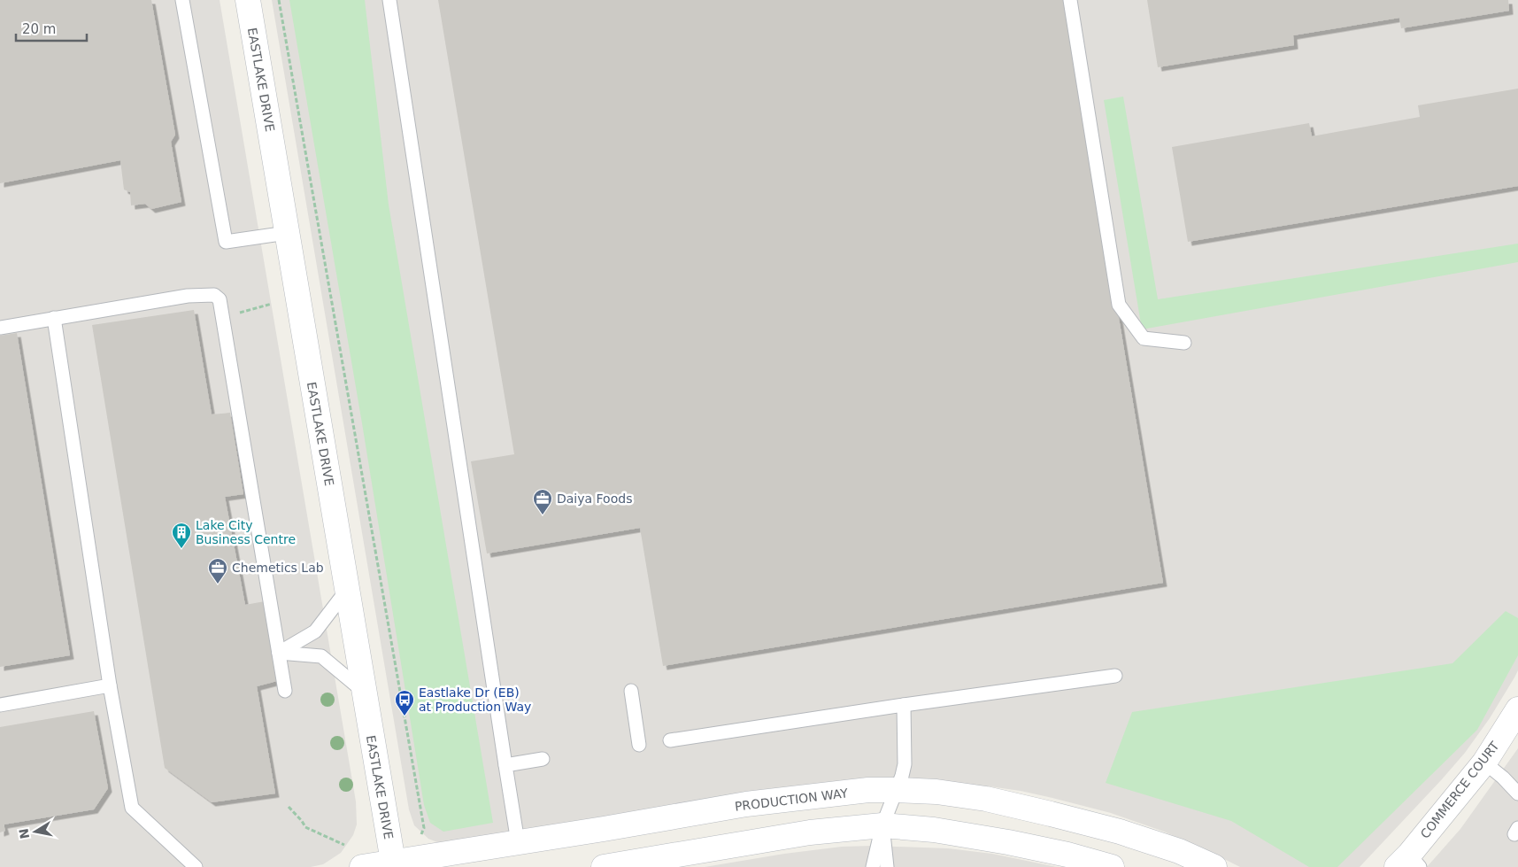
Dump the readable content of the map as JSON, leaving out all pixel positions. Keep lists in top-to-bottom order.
{
  "streets": {
    "street": ["EASTLAKE DRIVE", "COMMERCE COURT", "PRODUCTION WAY"]
  },
  "crossings": [
    ["EASTLAKE DRIVE", "PRODUCTION WAY"]
  ],
  "places": {
    "office": ["Daiya Foods", "Chemetics Lab"],
    "building": ["Lake City Business Centre"],
    "bus stop": ["Eastlake Dr (EB) at Production Way"]
  },
  "scale_bar": "20 m",
  "north": "left"
}
